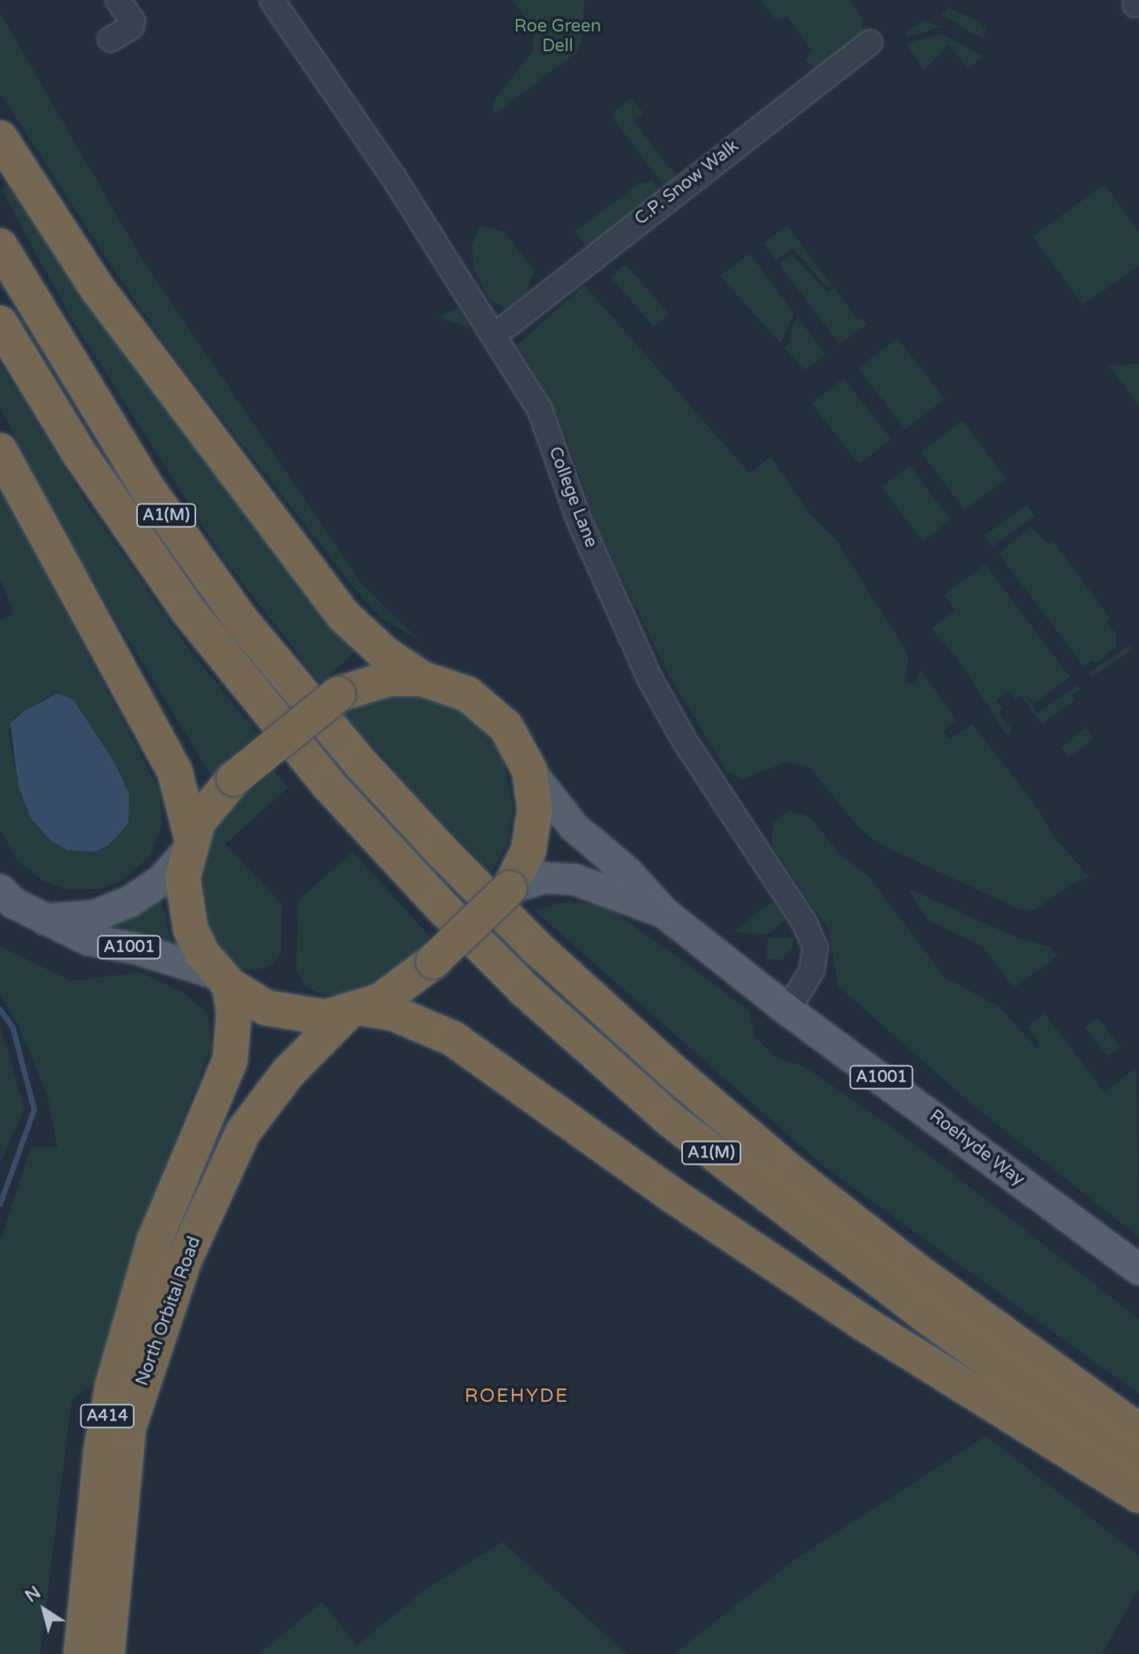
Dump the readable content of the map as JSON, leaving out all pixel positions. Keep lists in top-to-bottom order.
{
  "streets": {
    "highway": ["A1(M)", "North Orbital Road", "A414"],
    "main road": ["A1001", "Roehyde Way"],
    "street": ["C.P. Snow Walk", "College Lane"]
  },
  "crossings": [
    ["College Lane", "Roehyde Way"],
    ["A1001", "North Orbital Road"]
  ],
  "districts": ["ROEHYDE"],
  "parks": ["Roe Green Dell"],
  "north": "top left"
}
